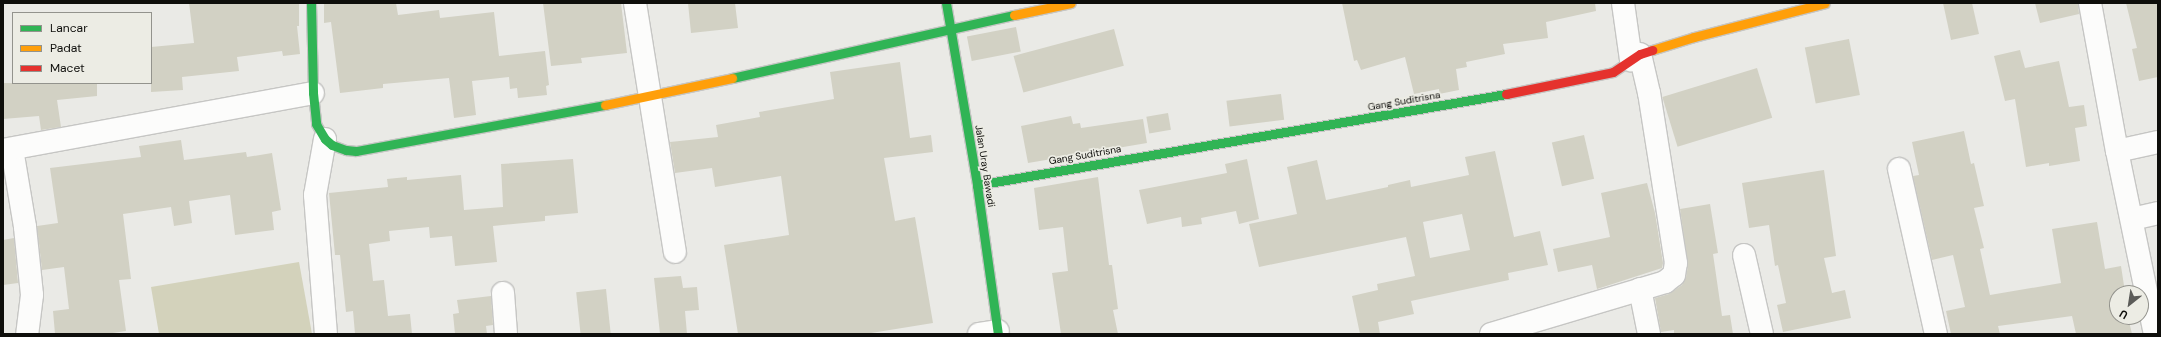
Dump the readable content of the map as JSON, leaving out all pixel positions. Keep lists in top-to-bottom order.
{
  "streets": {
    "street": ["Gang Suditrisna", "Jalan Uray Bawadi"]
  },
  "crossings": [
    ["Gang Suditrisna", "Jalan Uray Bawadi"]
  ],
  "legend": ["Lancar", "Padat", "Macet"],
  "north": "bottom left"
}
